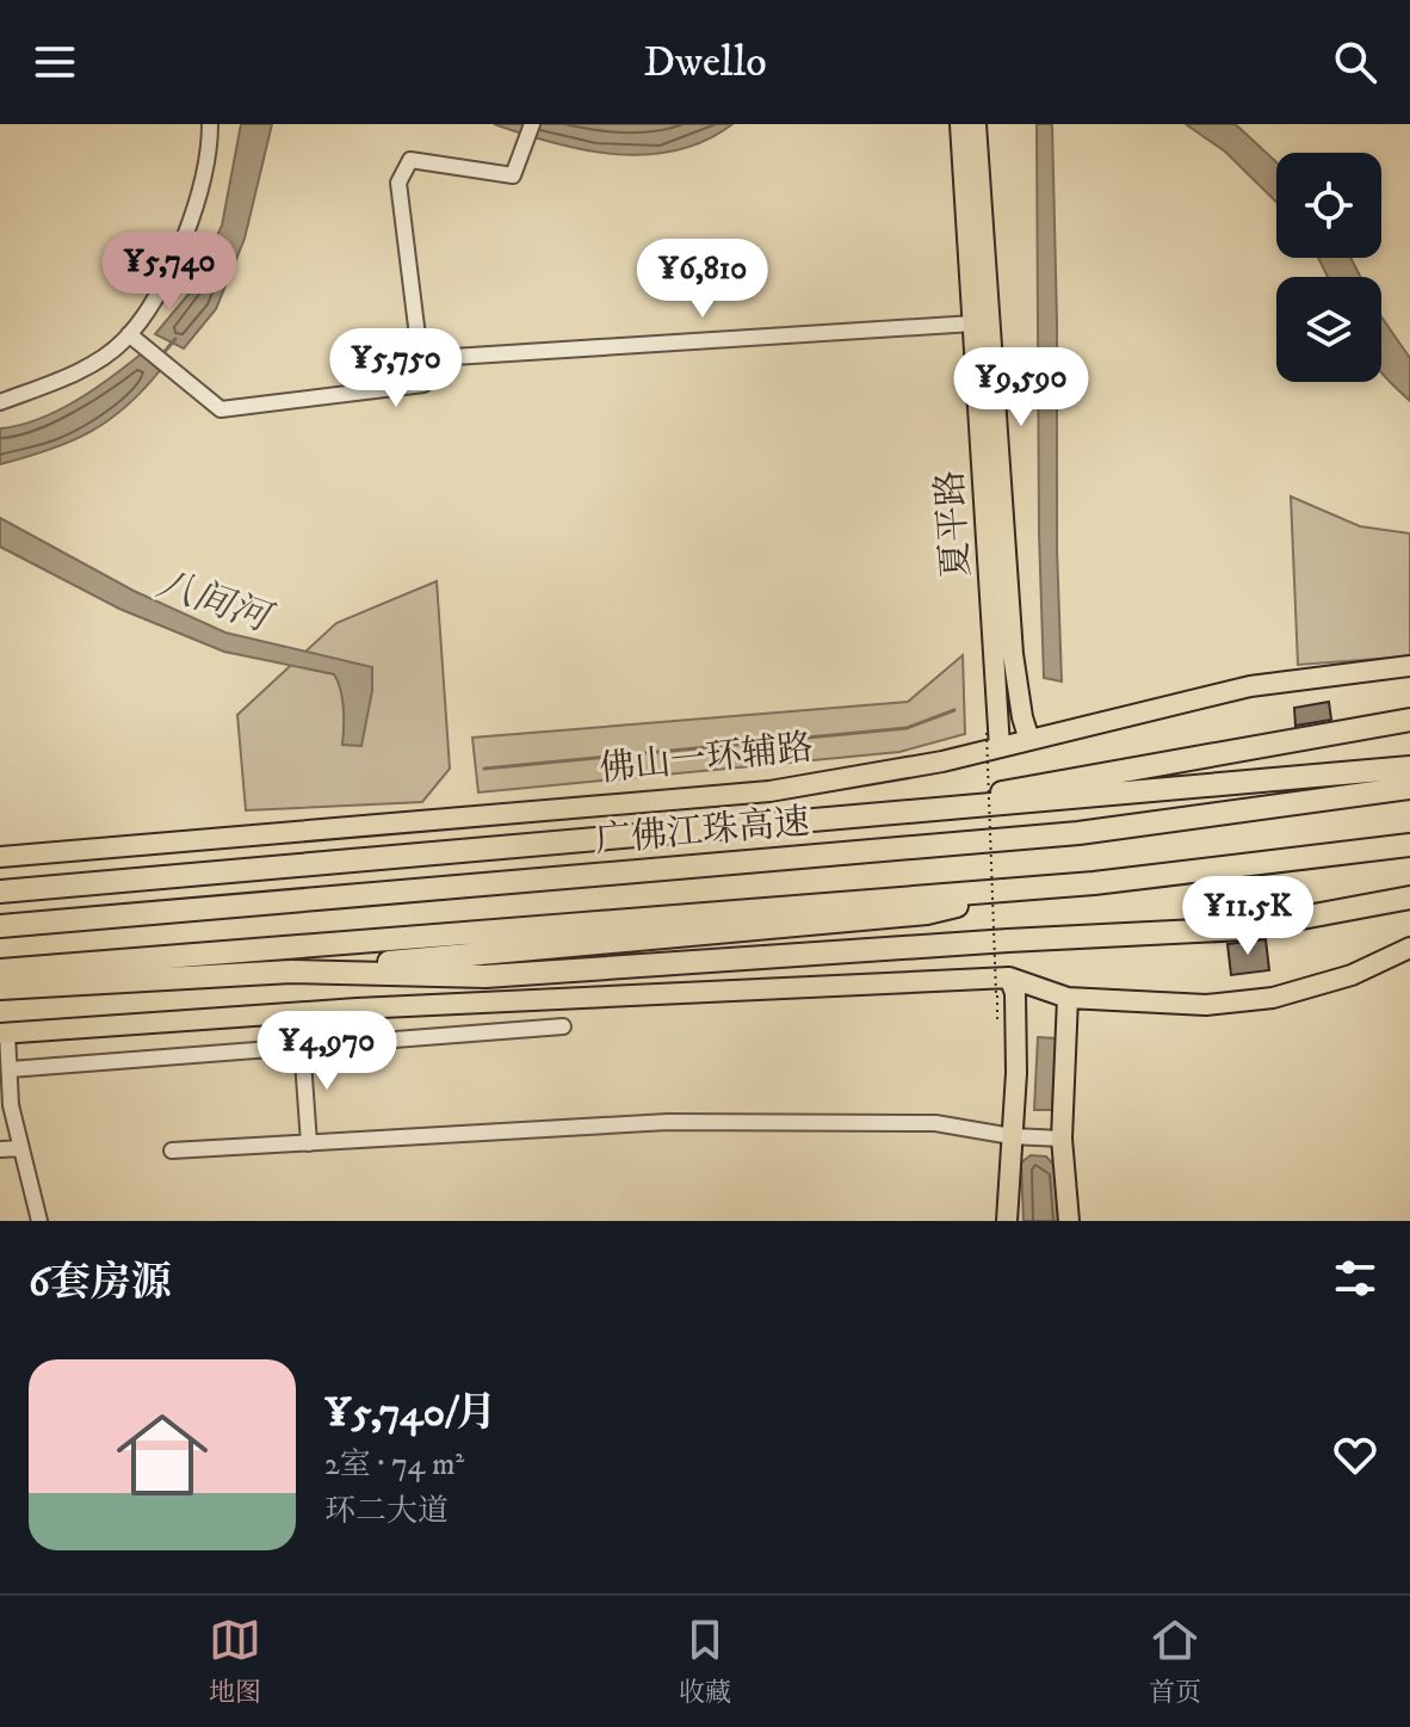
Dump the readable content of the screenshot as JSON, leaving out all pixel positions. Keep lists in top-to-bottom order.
{
  "streets": {
    "highway": ["广佛江珠高速"],
    "main road": ["夏平路", "佛山一环辅路"]
  },
  "crossings": [
    ["夏平路", "佛山一环辅路"]
  ],
  "water": ["八间河"],
  "page": {
    "header": "Dwello",
    "price": [
      "¥5,740",
      "¥6,810",
      "¥5,750",
      "¥9,590",
      "¥11.5K",
      "¥4,970"
    ],
    "heading": "6套房源",
    "list": [
      {
        "name": "¥5,740/月",
        "note": "2室 · 74 m² · 环二大道"
      }
    ],
    "tabs": ["地图", "收藏", "首页"]
  }
}
